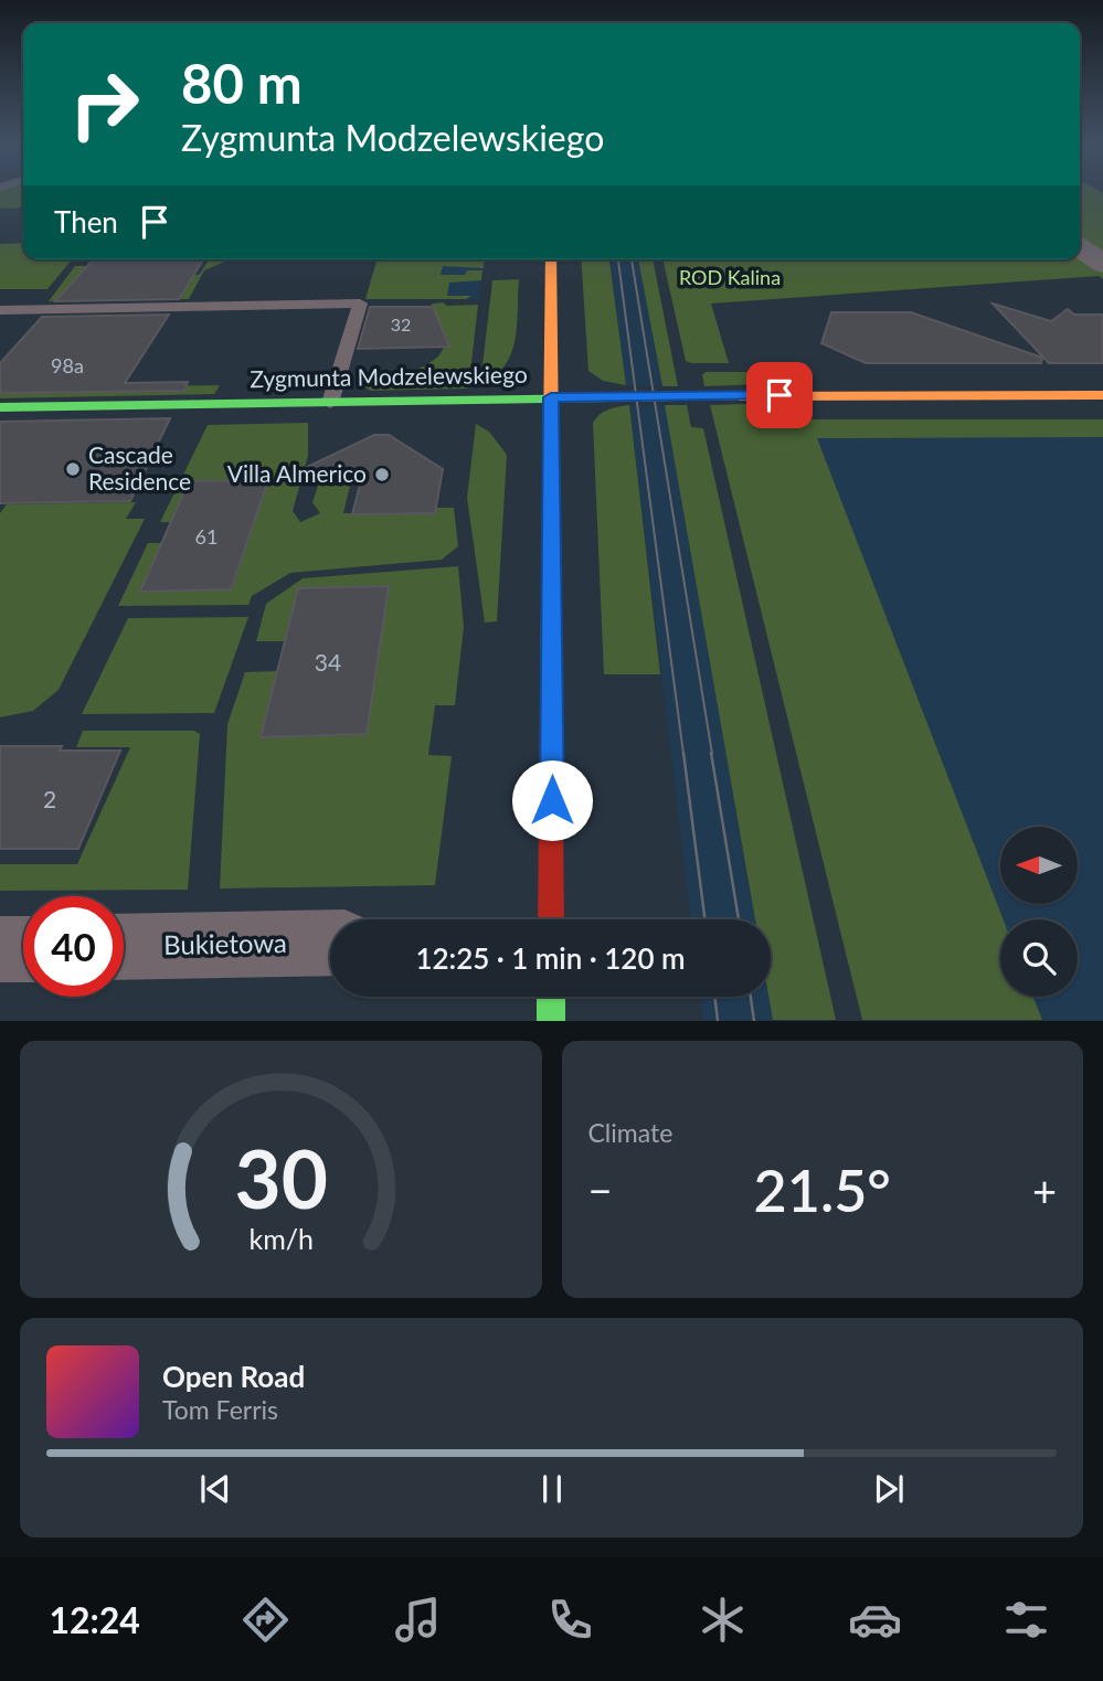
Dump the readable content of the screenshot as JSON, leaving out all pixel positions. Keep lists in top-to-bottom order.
{
  "streets": {
    "street": ["Zygmunta Modzelewskiego", "Bukietowa"]
  },
  "parks": ["ROD Kalina"],
  "places": ["Cascade Residence", "Villa Almerico"],
  "house_numbers": [
    "32",
    "98a",
    "61",
    "34",
    "2"
  ],
  "north": "left",
  "page": {
    "turn": ["80 m", "Zygmunta Modzelewskiego"],
    "then": "Then",
    "limit": "40",
    "trip": "12:25 · 1 min · 120 m",
    "tile": "Climate",
    "heat": ["−", "21.5°", "+"],
    "song": ["Open Road", "Tom Ferris"],
    "tabs": "12:24",
    "gauge": ["30", "km/h"]
  }
}
